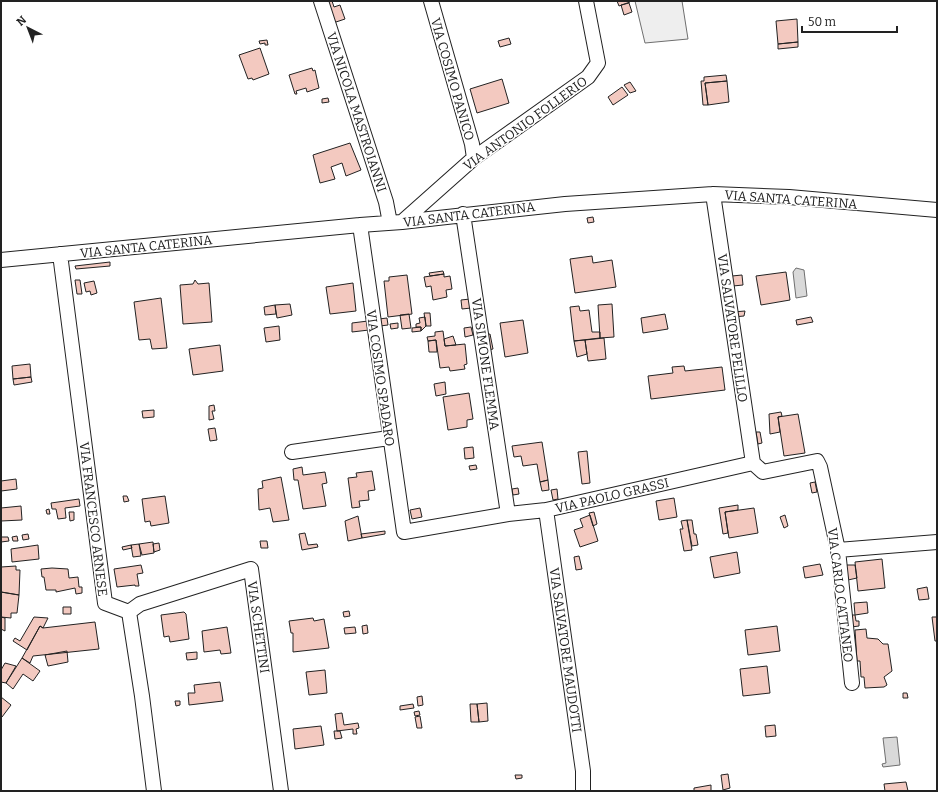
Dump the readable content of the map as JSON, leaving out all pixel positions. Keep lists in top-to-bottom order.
{
  "streets": {
    "street": [
      "VIA COSIMO PANICO",
      "VIA NICOLA MASTROIANNI",
      "VIA ANTONIO FOLLERIO",
      "VIA SANTA CATERINA",
      "VIA SALVATORE PELILLO",
      "VIA SIMONE FLEMMA",
      "VIA COSIMO SPADARO",
      "VIA PAOLO GRASSI",
      "VIA FRANCESCO ARNESE",
      "VIA CARLO CATTANEO",
      "VIA SCHETTINI",
      "VIA SALVATORE MAUDOTTI"
    ]
  },
  "crossings": [
    ["VIA COSIMO PANICO", "VIA ANTONIO FOLLERIO"],
    ["VIA NICOLA MASTROIANNI", "VIA ANTONIO FOLLERIO"],
    ["VIA NICOLA MASTROIANNI", "VIA SANTA CATERINA"],
    ["VIA ANTONIO FOLLERIO", "VIA SANTA CATERINA"],
    ["VIA SANTA CATERINA", "VIA SALVATORE PELILLO"],
    ["VIA SANTA CATERINA", "VIA SIMONE FLEMMA"],
    ["VIA SANTA CATERINA", "VIA COSIMO SPADARO"],
    ["VIA SANTA CATERINA", "VIA FRANCESCO ARNESE"],
    ["VIA SALVATORE PELILLO", "VIA PAOLO GRASSI"],
    ["VIA SALVATORE PELILLO", "VIA CARLO CATTANEO"],
    ["VIA SIMONE FLEMMA", "VIA PAOLO GRASSI"],
    ["VIA COSIMO SPADARO", "VIA PAOLO GRASSI"],
    ["VIA PAOLO GRASSI", "VIA CARLO CATTANEO"],
    ["VIA PAOLO GRASSI", "VIA SALVATORE MAUDOTTI"],
    ["VIA FRANCESCO ARNESE", "VIA SCHETTINI"]
  ],
  "scale_bar": "50 m",
  "north": "top left"
}
